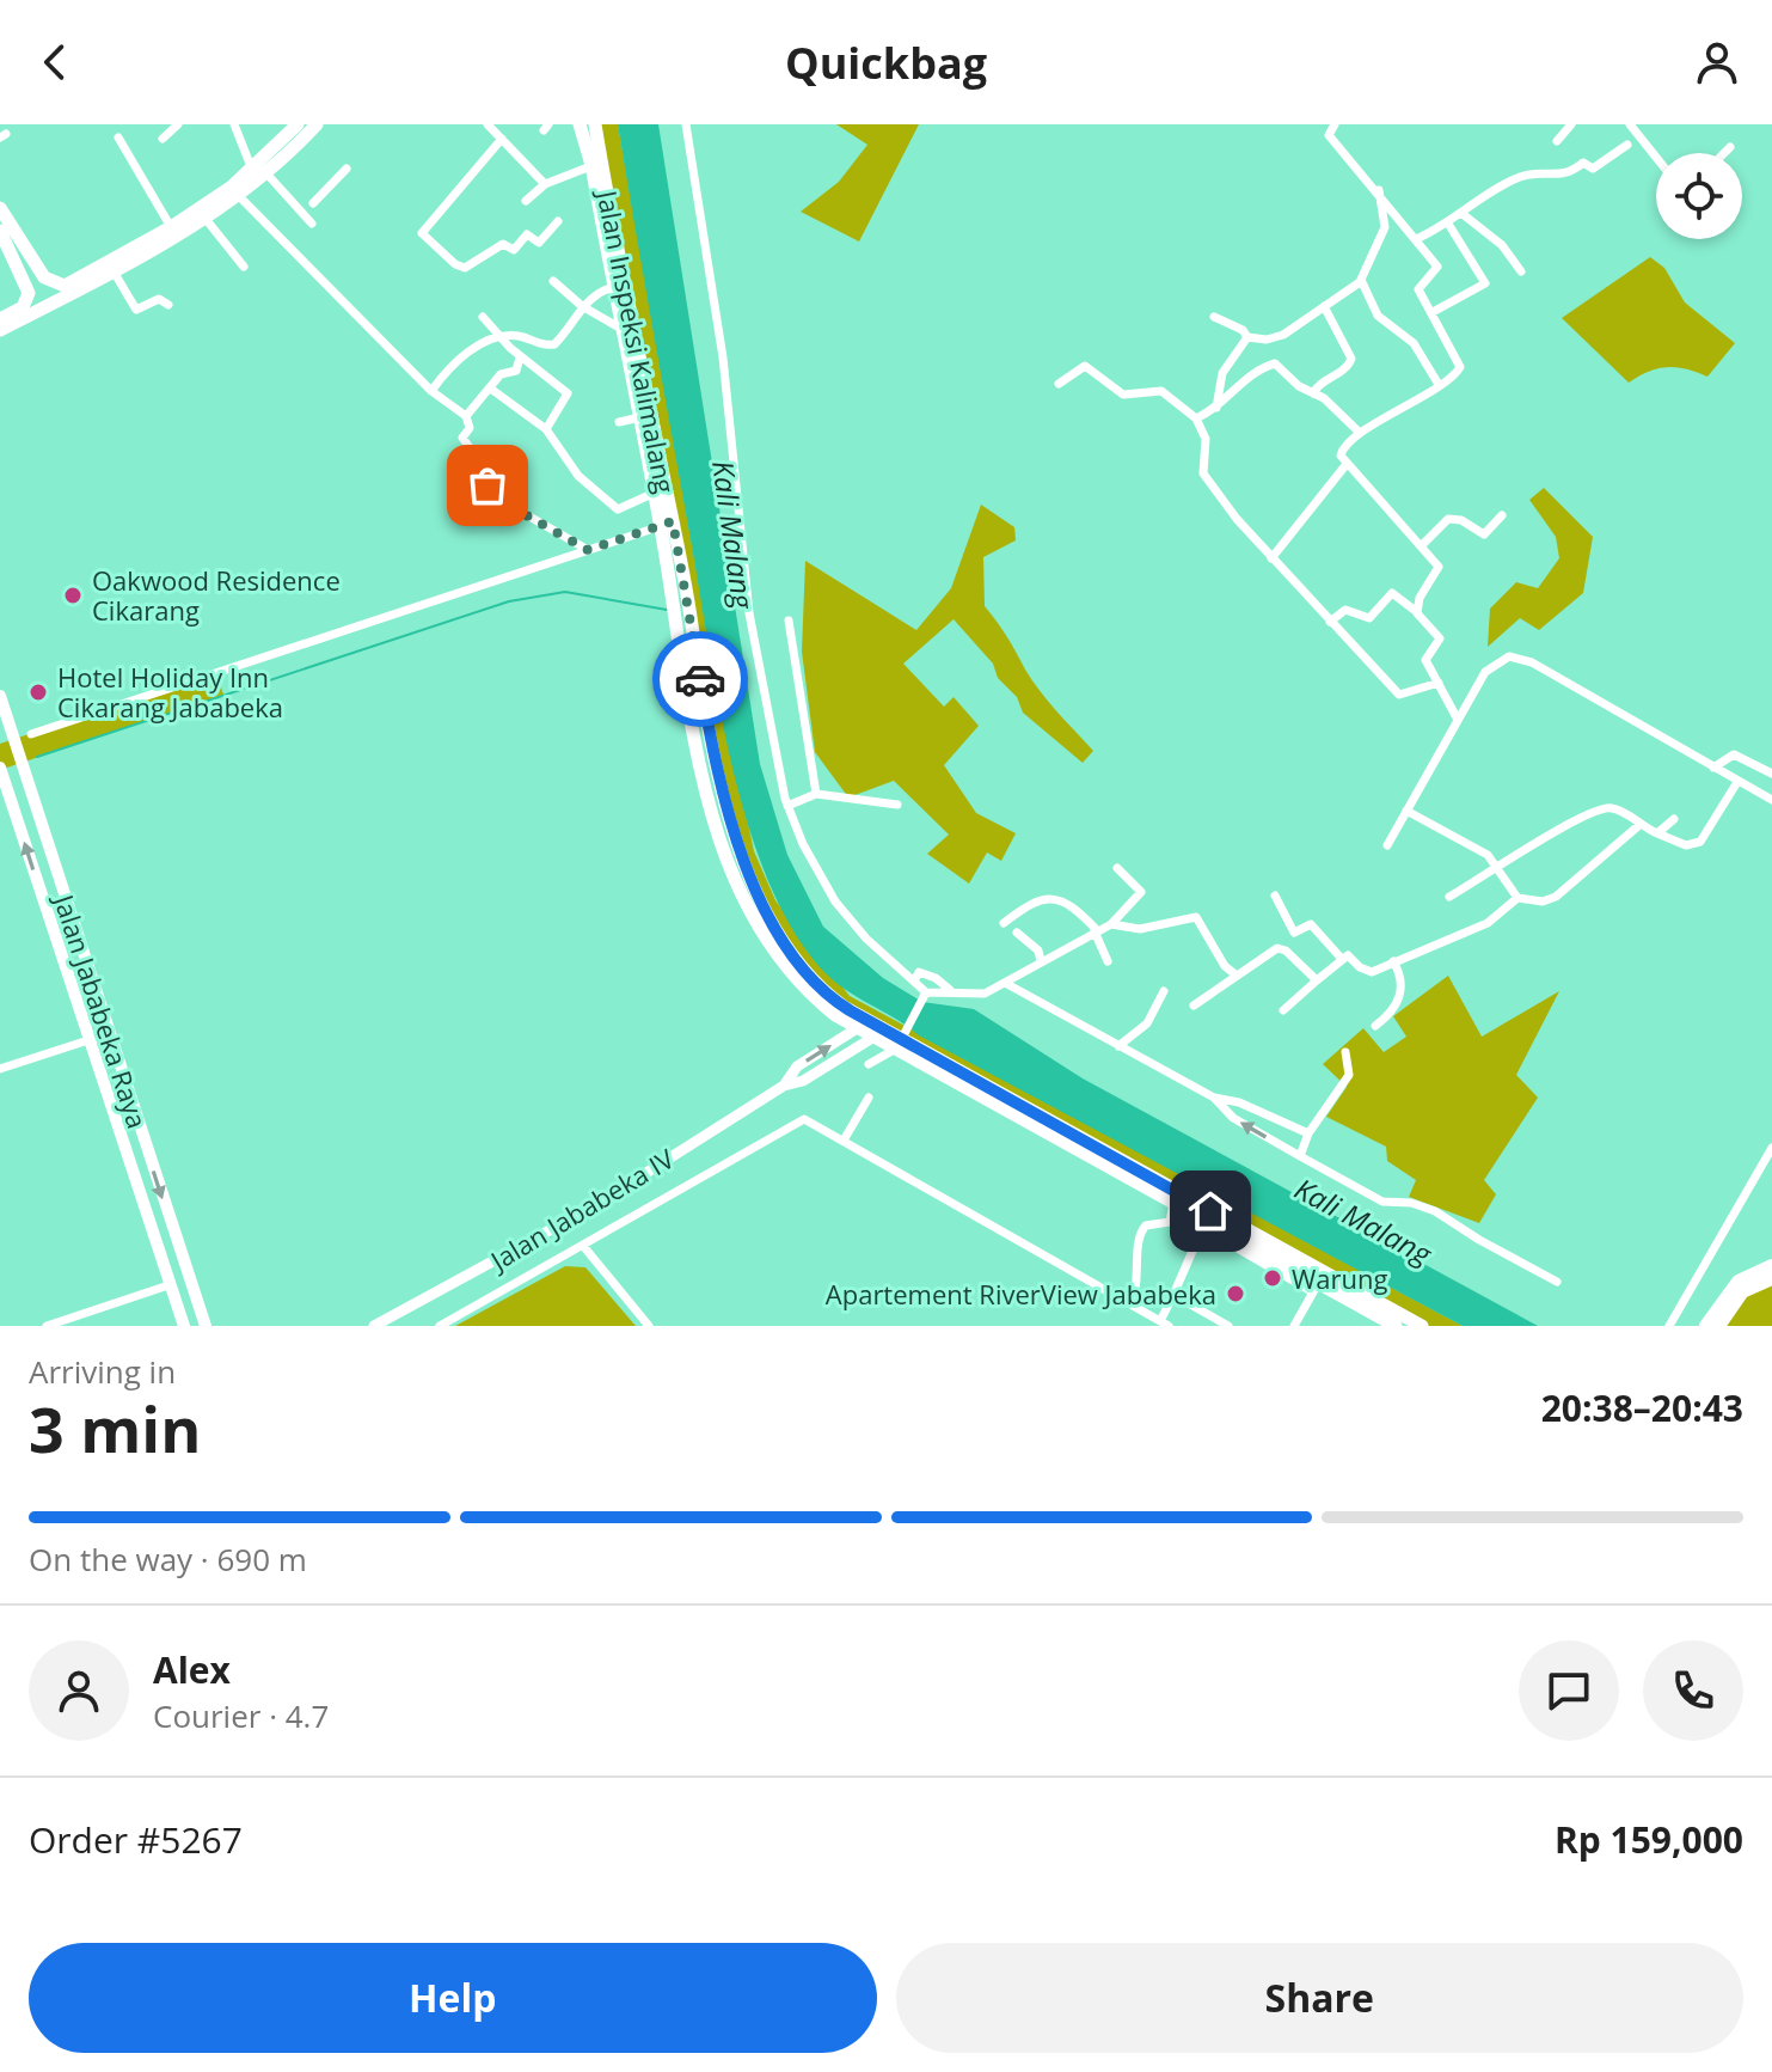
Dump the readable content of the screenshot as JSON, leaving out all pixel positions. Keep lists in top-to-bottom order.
{
  "streets": {
    "main road": ["Jalan Inspeksi Kalimalang", "Jalan Jababeka Raya"],
    "street": ["Jalan Jababeka IV"]
  },
  "crossings": [
    ["Jalan Inspeksi Kalimalang", "Jalan Jababeka IV"]
  ],
  "water": ["Kali Malang"],
  "places": [
    "Oakwood Residence Cikarang",
    "Hotel Holiday Inn Cikarang Jababeka",
    "Warung",
    "Apartement RiverView Jababeka"
  ],
  "page": {
    "header": "Quickbag",
    "heading": ["3 min", "Arriving in", "20:38–20:43"],
    "panel": [
      "Alex",
      "Courier · 4.7",
      "Order #5267",
      "Rp 159,000"
    ],
    "bar": "On the way · 690 m",
    "buttons": ["Help", "Share"]
  }
}
